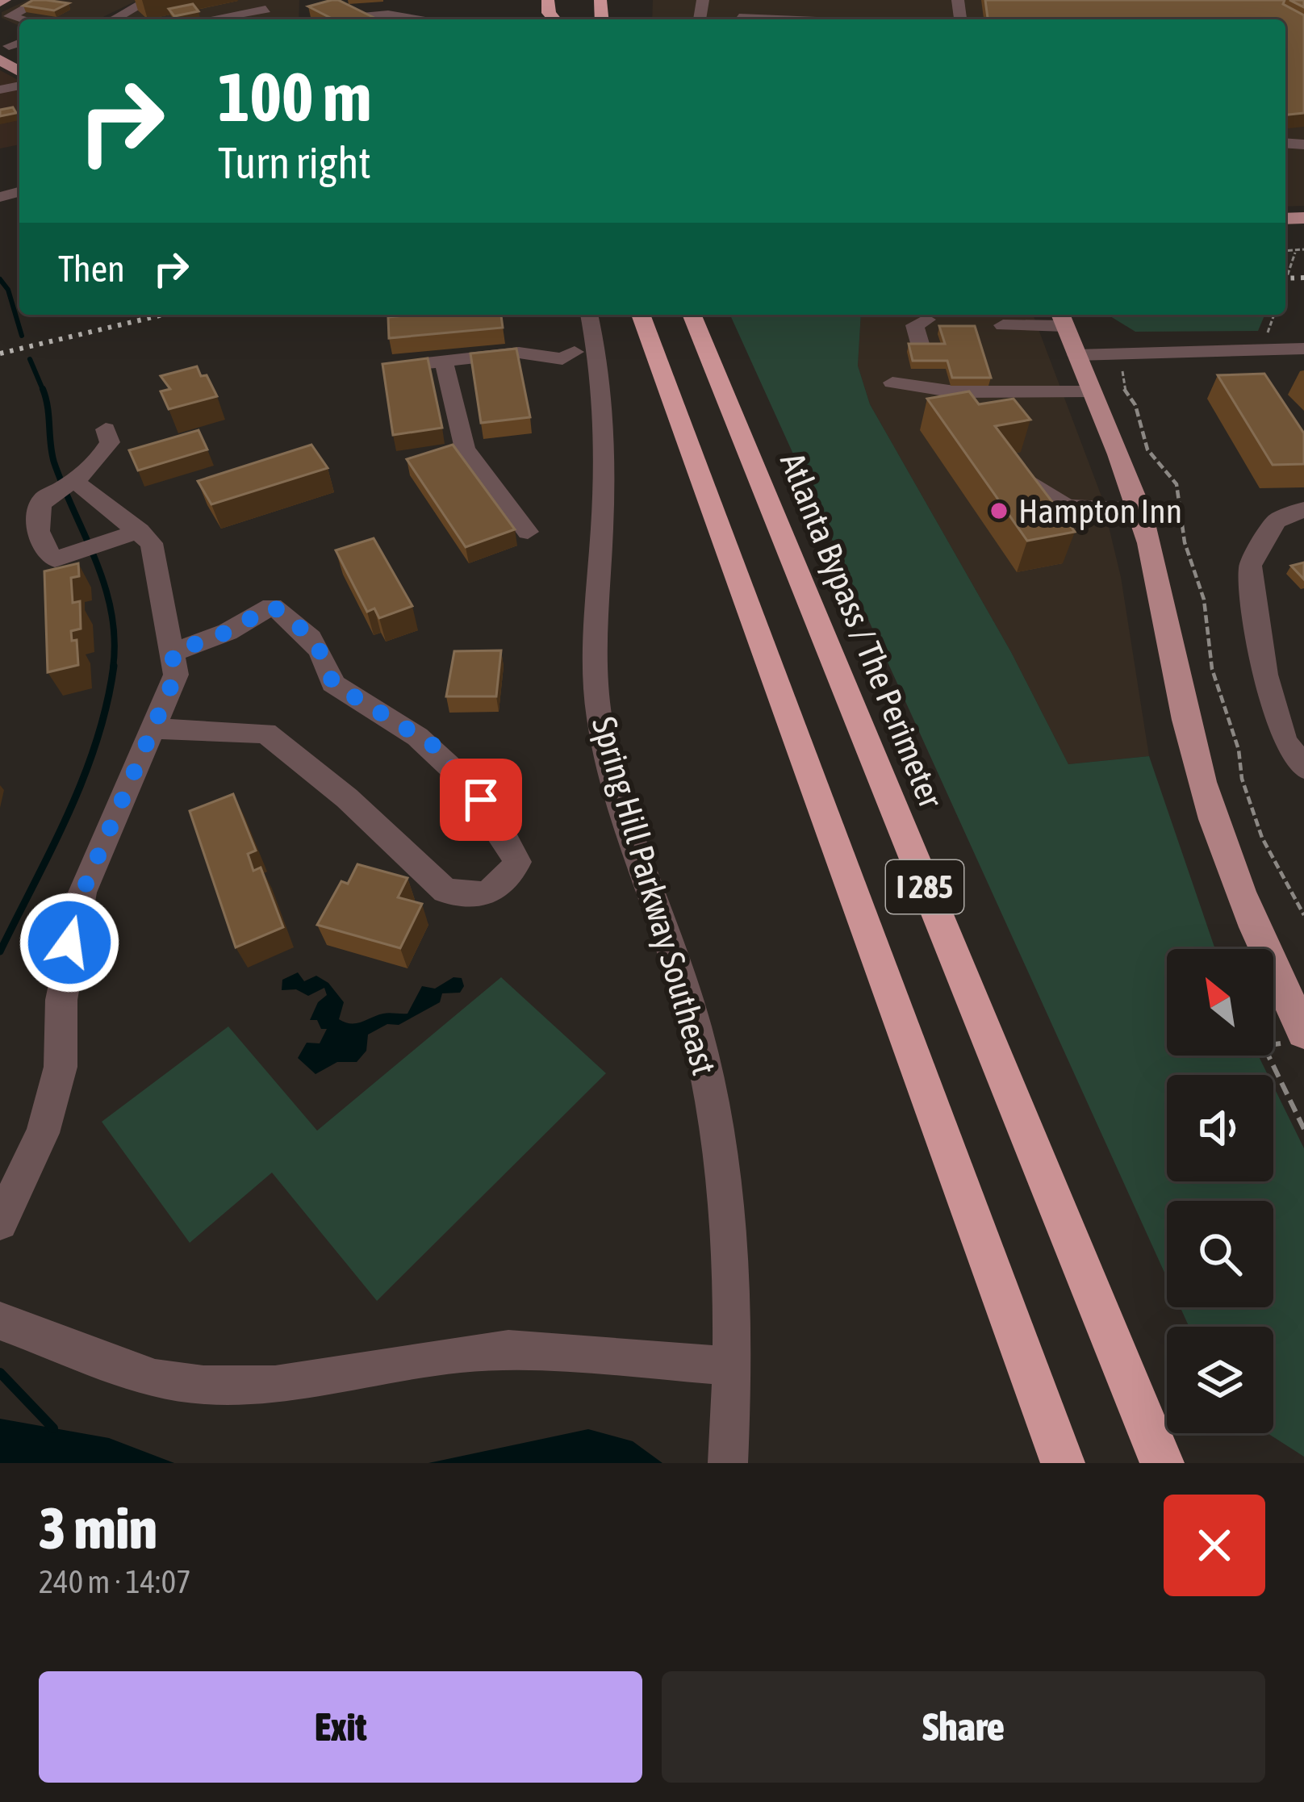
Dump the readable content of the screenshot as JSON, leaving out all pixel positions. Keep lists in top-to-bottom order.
{
  "streets": {
    "highway": ["Atlanta Bypass / The Perimeter", "I 285"],
    "street": ["Spring Hill Parkway Southeast"]
  },
  "places": ["Hampton Inn"],
  "north": "top left",
  "page": {
    "turn": ["100 m", "Turn right"],
    "then": "Then",
    "heading": ["3 min", "240 m · 14:07"],
    "buttons": ["Exit", "Share"]
  }
}
